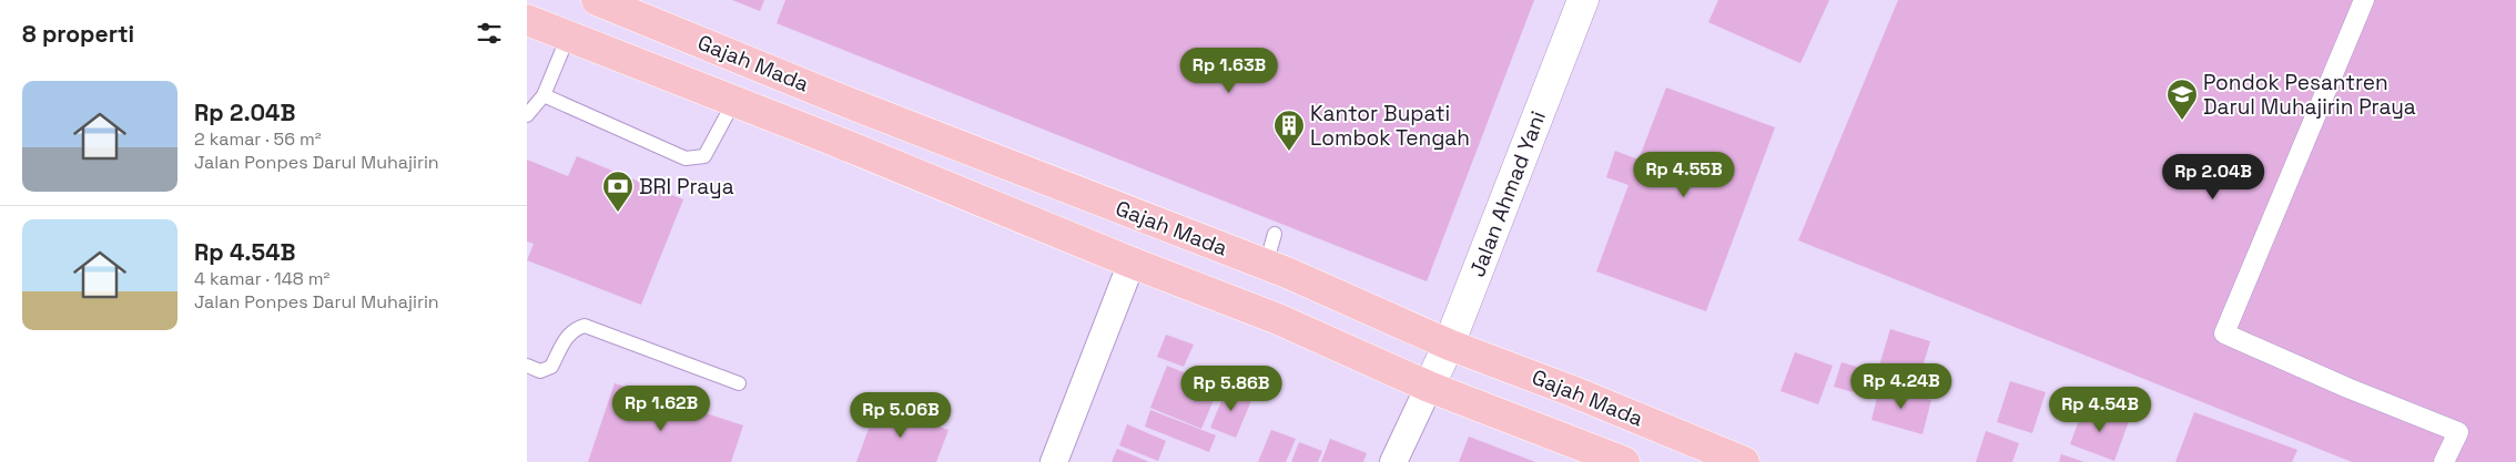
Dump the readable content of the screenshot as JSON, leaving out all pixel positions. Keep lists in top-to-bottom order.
{
  "streets": {
    "main road": ["Gajah Mada"],
    "street": ["Jalan Ahmad Yani"]
  },
  "crossings": [
    ["Gajah Mada", "Jalan Ahmad Yani"]
  ],
  "places": {
    "school or university": ["Pondok Pesantren Darul Muhajirin Praya"],
    "building": ["Kantor Bupati Lombok Tengah"],
    "bank": ["BRI Praya"]
  },
  "page": {
    "heading": "8 properti",
    "price": [
      "Rp 1.63B",
      "Rp 4.55B",
      "Rp 2.04B",
      "Rp 4.24B",
      "Rp 5.86B",
      "Rp 1.62B",
      "Rp 4.54B",
      "Rp 5.06B"
    ],
    "list": [
      {
        "name": "Rp 2.04B",
        "note": "2 kamar · 56 m² · Jalan Ponpes Darul Muhajirin"
      },
      {
        "name": "Rp 4.54B",
        "note": "4 kamar · 148 m² · Jalan Ponpes Darul Muhajirin"
      }
    ]
  }
}
